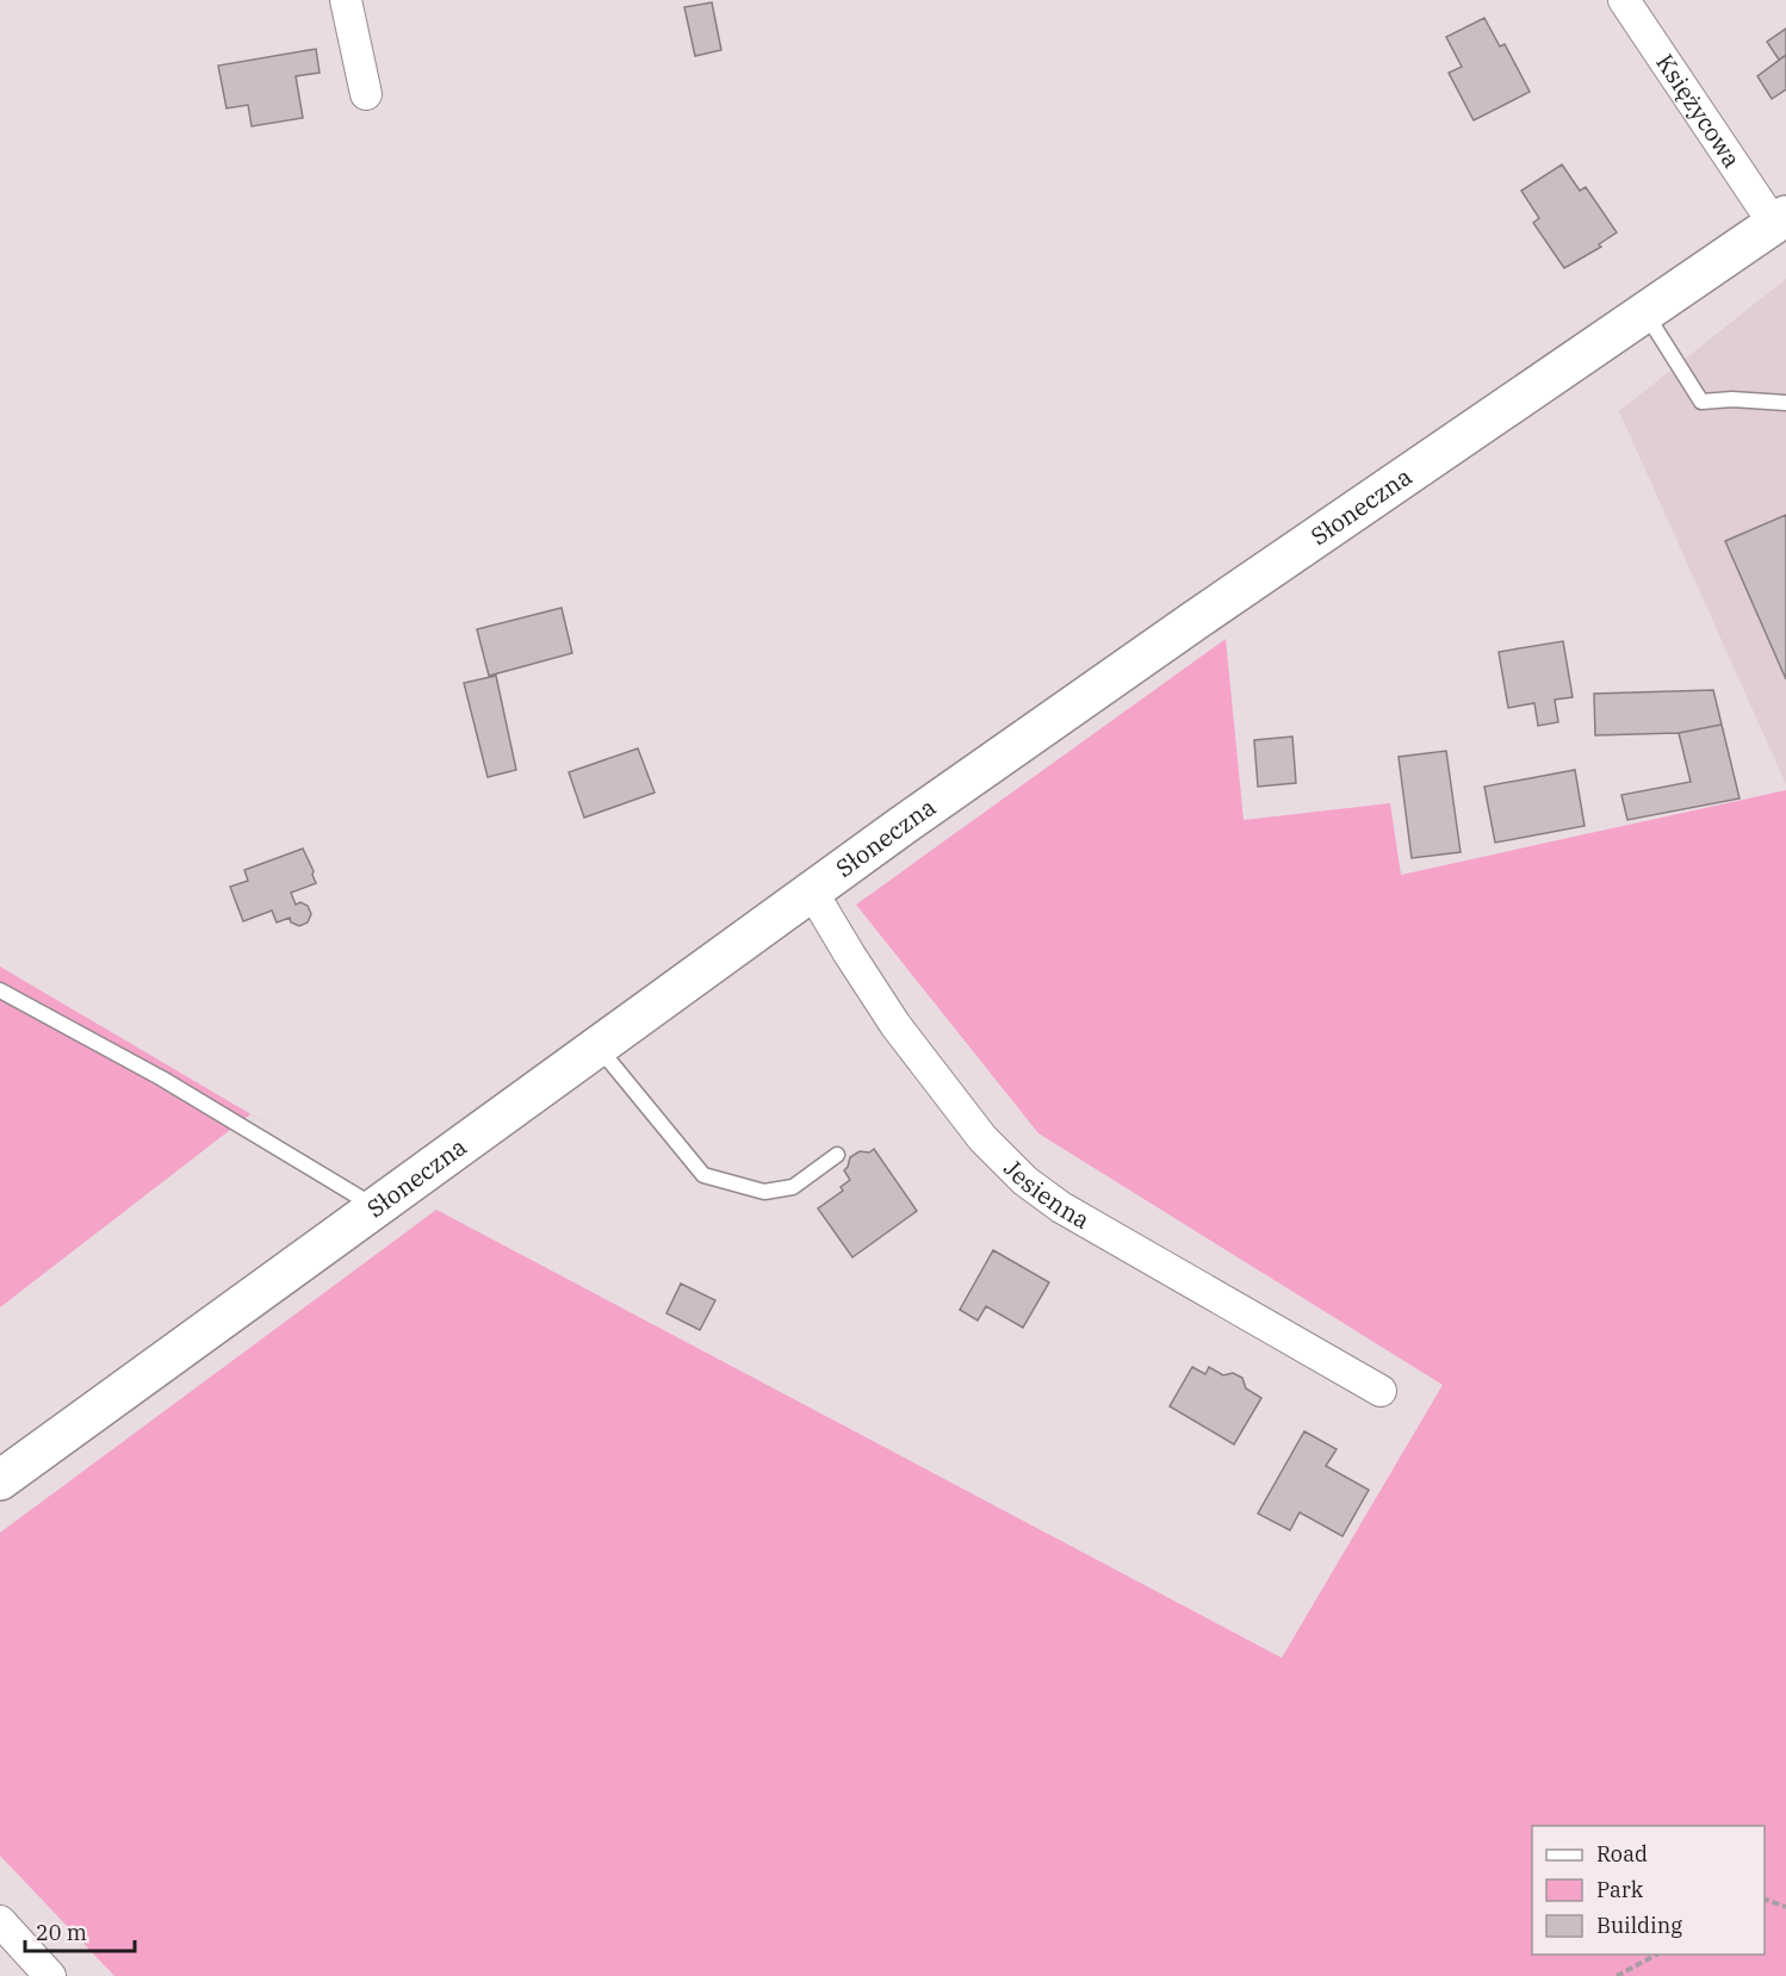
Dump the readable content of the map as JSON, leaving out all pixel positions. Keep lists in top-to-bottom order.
{
  "streets": {
    "street": ["Księżycowa", "Słoneczna", "Jesienna"]
  },
  "crossings": [
    ["Księżycowa", "Słoneczna"],
    ["Słoneczna", "Jesienna"]
  ],
  "legend": ["Road", "Park", "Building"],
  "scale_bar": "20 m"
}
